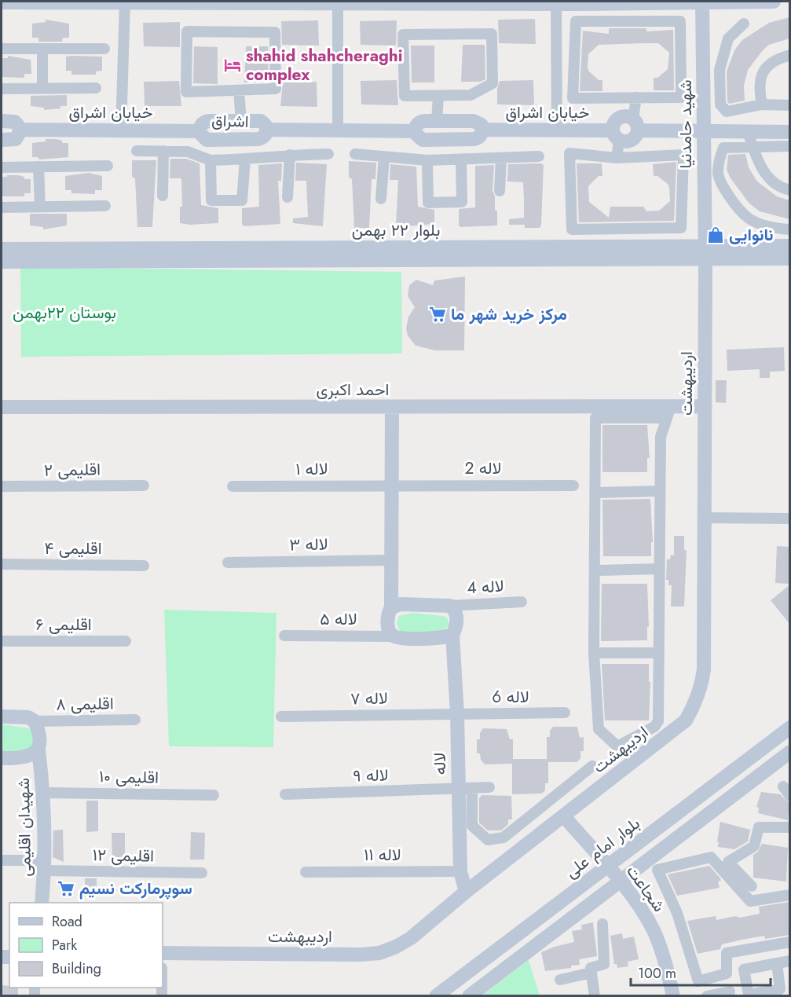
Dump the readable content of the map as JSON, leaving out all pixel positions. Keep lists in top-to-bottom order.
{
  "streets": {
    "street": [
      "خیابان اشراق",
      "اشراق",
      "شهید حامدنیا",
      "بلوار ۲۲ بهمن",
      "اردیبهشت",
      "احمد اکبری",
      "لاله 2",
      "لاله ۱",
      "اقلیمی ۲",
      "لاله ۳",
      "اقلیمی ۴",
      "لاله 4",
      "لاله ۵",
      "اقلیمی ۶",
      "لاله 6",
      "لاله ۷",
      "اقلیمی ۸",
      "لاله",
      "لاله ۹",
      "اقلیمی ۱۰",
      "شهیدان اقلیمی",
      "بلوار امام علی",
      "لاله ۱۱",
      "اقلیمی ۱۲",
      "شجاعت"
    ]
  },
  "crossings": [
    ["خیابان اشراق", "اشراق"],
    ["شهید حامدنیا", "بلوار ۲۲ بهمن"],
    ["شهید حامدنیا", "اردیبهشت"],
    ["بلوار ۲۲ بهمن", "اردیبهشت"],
    ["اردیبهشت", "احمد اکبری"],
    ["اردیبهشت", "لاله"],
    ["اردیبهشت", "شجاعت"],
    ["لاله 2", "لاله ۱"],
    ["لاله 4", "لاله"],
    ["لاله 6", "لاله ۷"],
    ["لاله 6", "لاله"],
    ["لاله ۷", "لاله"],
    ["اقلیمی ۸", "شهیدان اقلیمی"],
    ["لاله", "لاله ۹"],
    ["لاله", "لاله ۱۱"],
    ["اقلیمی ۱۰", "شهیدان اقلیمی"],
    ["شهیدان اقلیمی", "اقلیمی ۱۲"],
    ["بلوار امام علی", "شجاعت"]
  ],
  "parks": ["بوستان ۲۲بهمن"],
  "places": {
    "hotel": ["shahid shahcheraghi complex"],
    "shop": ["نانوایی"],
    "supermarket": ["مرکز خرید شهر ما", "سوپرمارکت نسیم"]
  },
  "legend": ["Road", "Park", "Building"],
  "scale_bar": "100 m"
}
